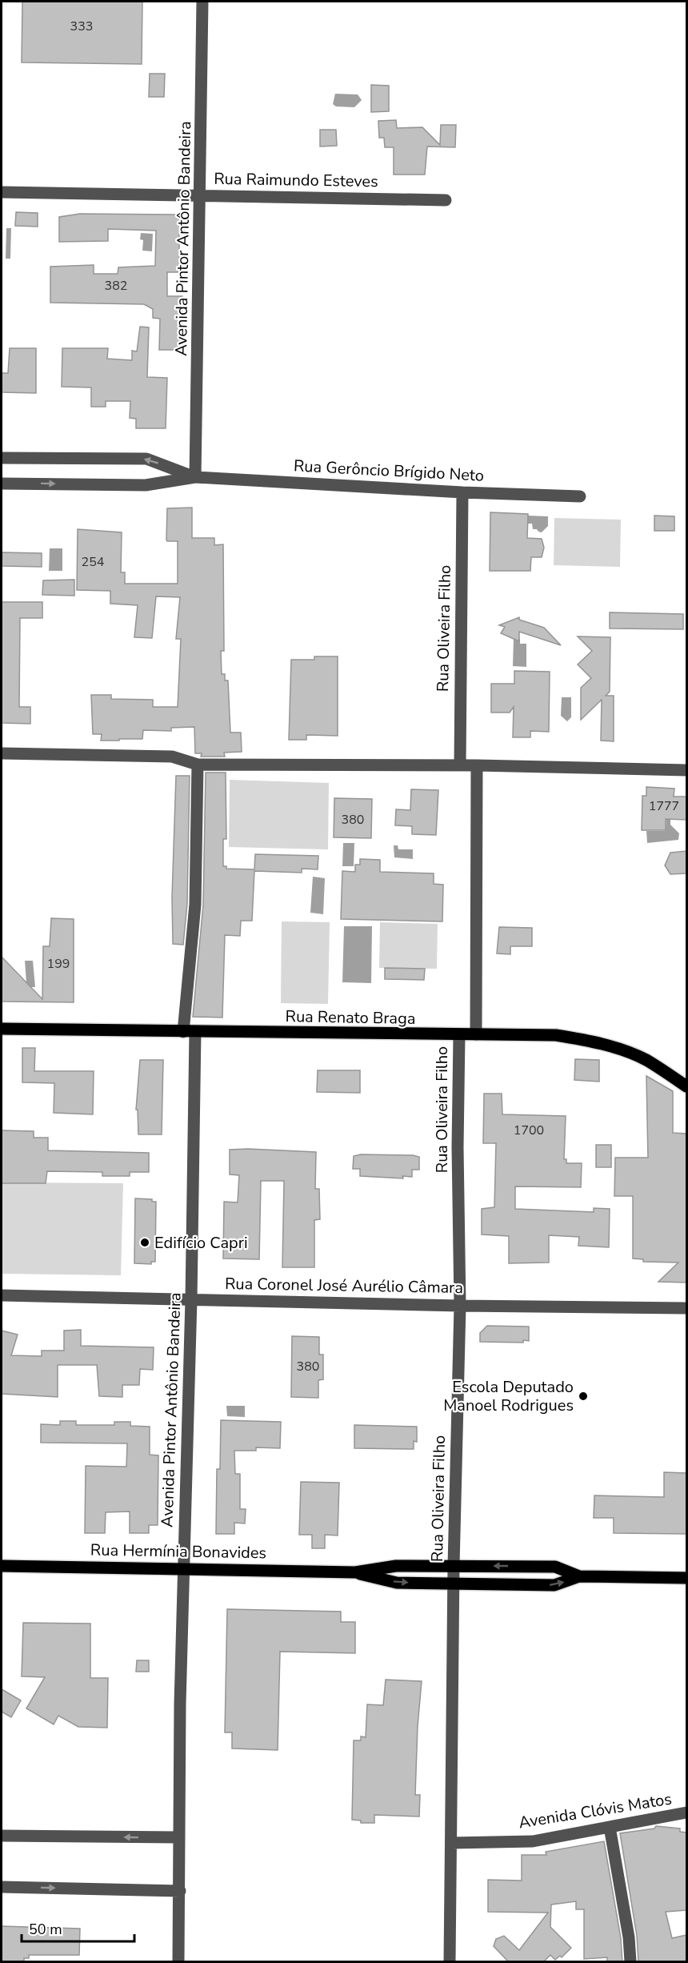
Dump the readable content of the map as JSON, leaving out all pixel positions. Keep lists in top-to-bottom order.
{
  "streets": {
    "main road": ["Rua Renato Braga", "Rua Hermínia Bonavides"],
    "street": [
      "Rua Raimundo Esteves",
      "Avenida Pintor Antônio Bandeira",
      "Rua Gerôncio Brígido Neto",
      "Rua Oliveira Filho",
      "Rua Coronel José Aurélio Câmara",
      "Avenida Clóvis Matos"
    ]
  },
  "crossings": [
    ["Rua Raimundo Esteves", "Avenida Pintor Antônio Bandeira"],
    ["Avenida Pintor Antônio Bandeira", "Rua Gerôncio Brígido Neto"],
    ["Avenida Pintor Antônio Bandeira", "Rua Renato Braga"],
    ["Avenida Pintor Antônio Bandeira", "Rua Coronel José Aurélio Câmara"],
    ["Avenida Pintor Antônio Bandeira", "Rua Hermínia Bonavides"],
    ["Rua Gerôncio Brígido Neto", "Rua Oliveira Filho"],
    ["Rua Oliveira Filho", "Rua Renato Braga"],
    ["Rua Oliveira Filho", "Rua Coronel José Aurélio Câmara"],
    ["Rua Oliveira Filho", "Rua Hermínia Bonavides"],
    ["Rua Oliveira Filho", "Avenida Clóvis Matos"]
  ],
  "places": ["Edifício Capri", "Escola Deputado Manoel Rodrigues"],
  "house_numbers": [
    "333",
    "382",
    "254",
    "1777",
    "380",
    "199",
    "1700",
    "380"
  ],
  "scale_bar": "50 m"
}
